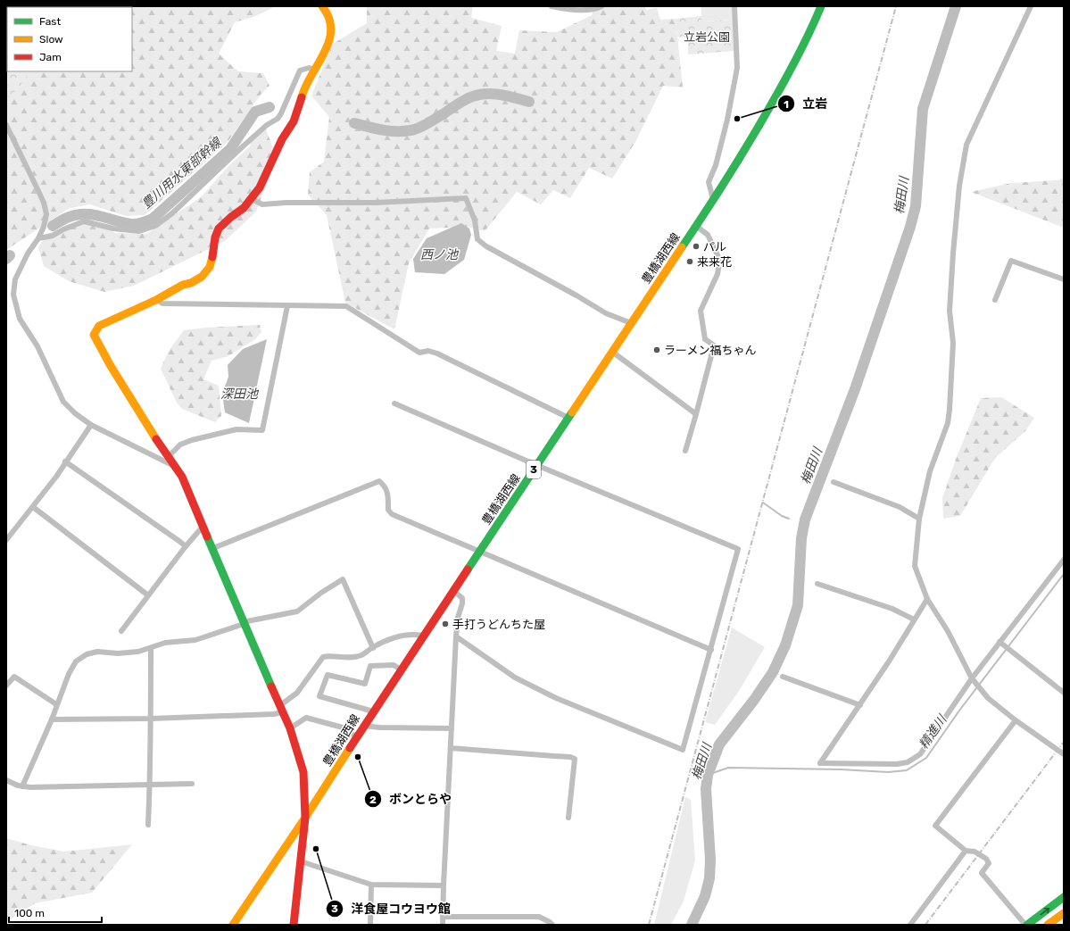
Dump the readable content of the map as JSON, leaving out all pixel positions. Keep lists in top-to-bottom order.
{
  "streets": {
    "main road": ["豊橋湖西線", "3"]
  },
  "water": [
    "豊川用水東部幹線",
    "梅田川",
    "西ノ池",
    "深田池",
    "精進川"
  ],
  "parks": ["立岩公園"],
  "places": [
    "立岩",
    "パル",
    "来来花",
    "ラーメン福ちゃん",
    "手打うどんちた屋",
    "ボンとらや",
    "洋食屋コウヨウ館"
  ],
  "legend": ["Fast", "Slow", "Jam"],
  "scale_bar": "100 m"
}
